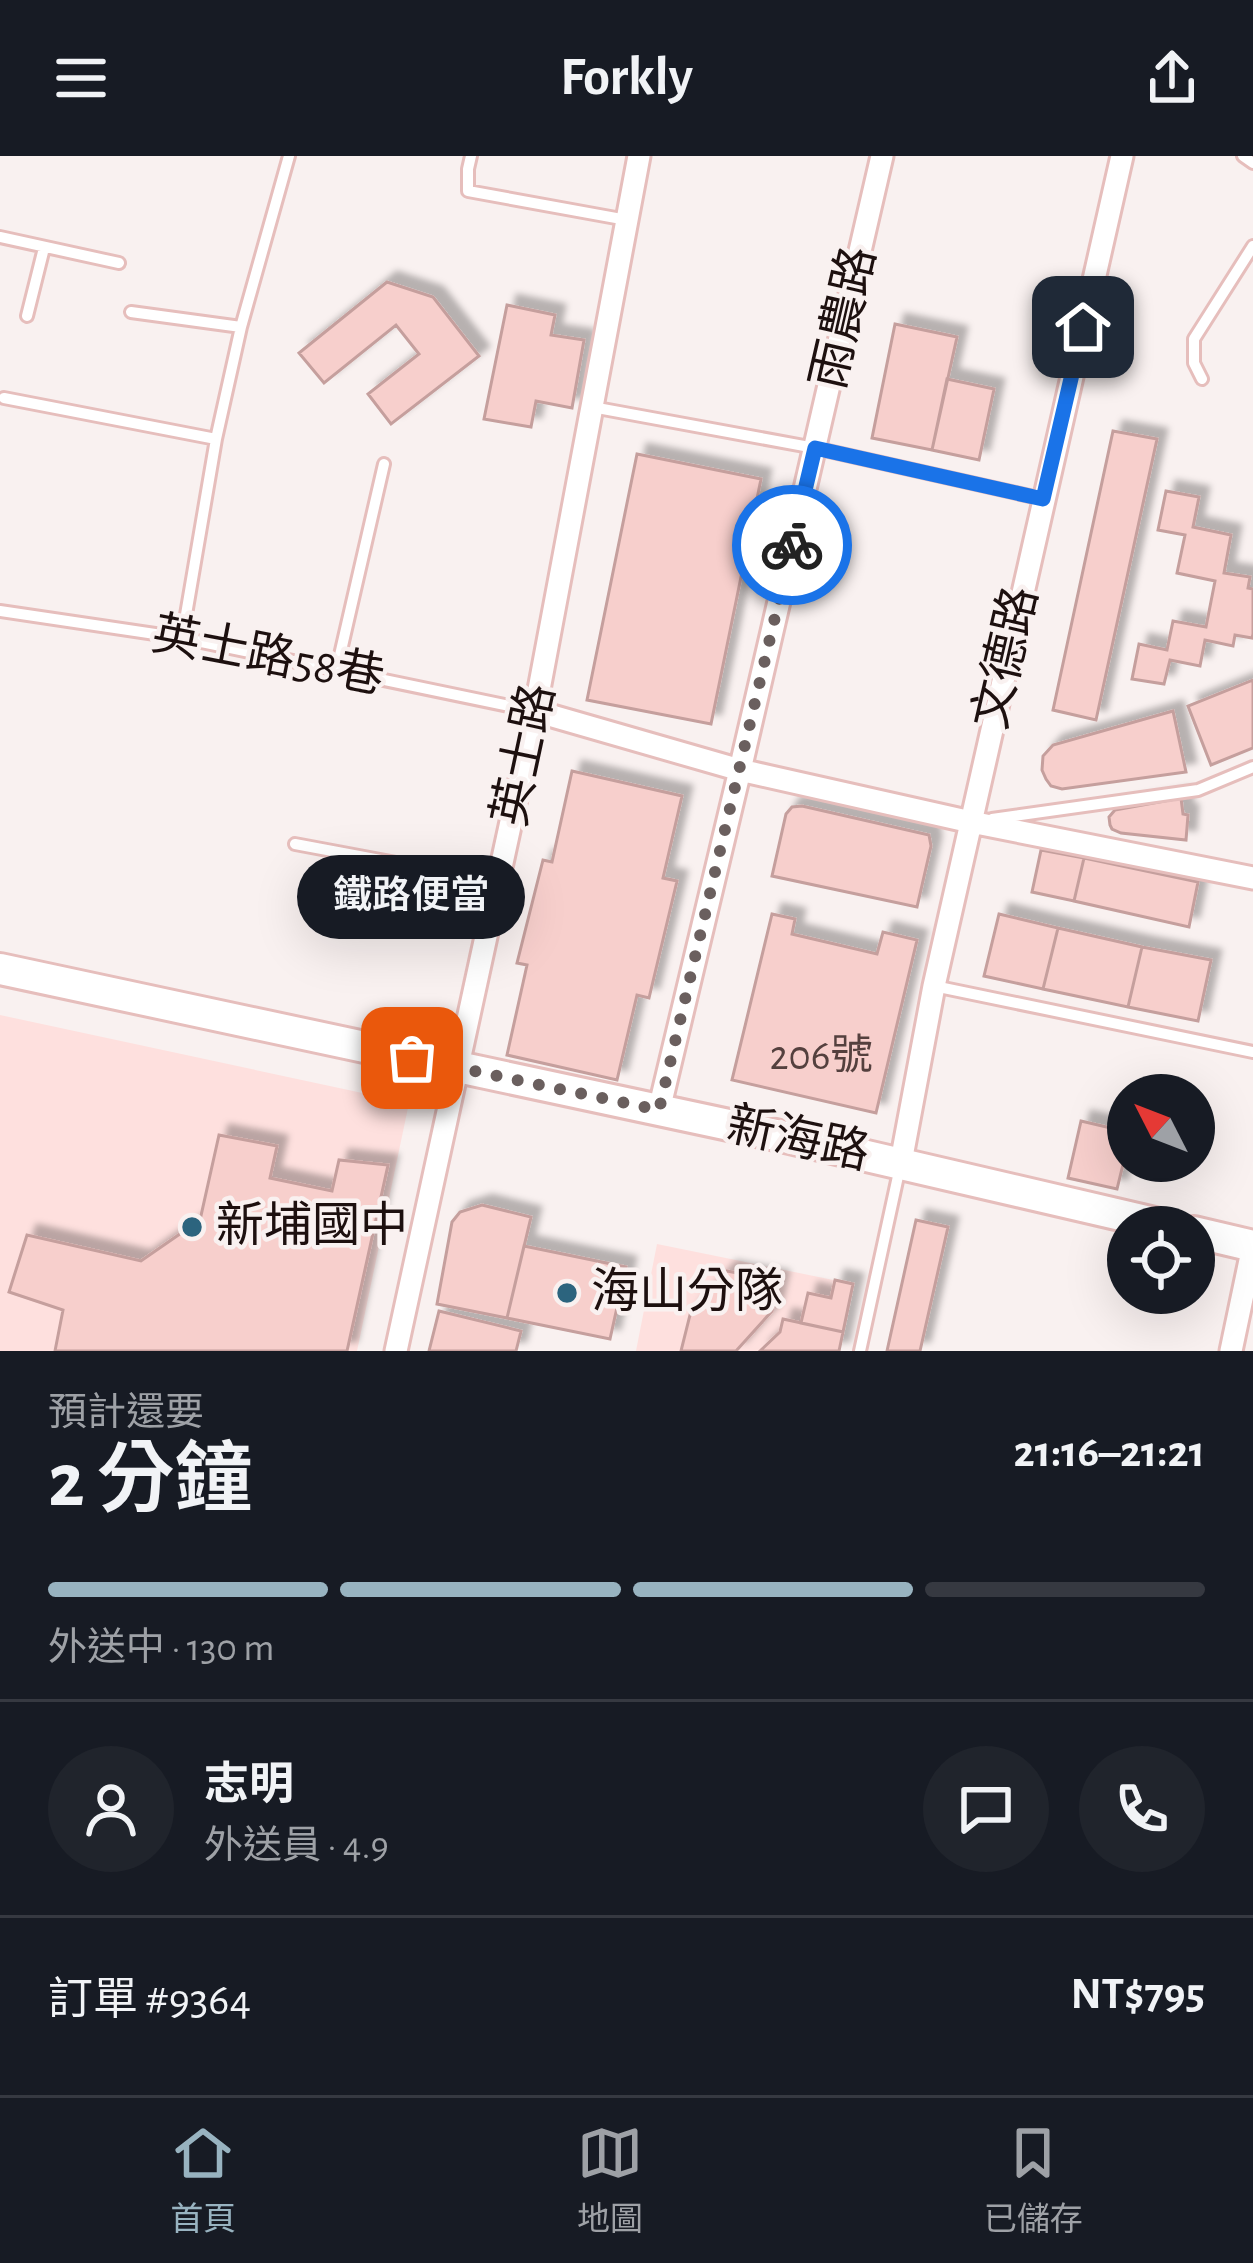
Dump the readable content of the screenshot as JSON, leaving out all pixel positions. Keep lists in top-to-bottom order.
{
  "streets": {
    "street": [
      "雨農路",
      "文德路",
      "英士路",
      "新海路"
    ],
    "lane": ["英士路58巷"]
  },
  "crossings": [
    ["雨農路", "新海路"],
    ["英士路58巷", "英士路"],
    ["文德路", "新海路"],
    ["英士路", "新海路"]
  ],
  "places": ["鐵路便當", "新埔國中", "海山分隊"],
  "house_numbers": ["206號"],
  "north": "top left",
  "page": {
    "header": "Forkly",
    "bubble": "鐵路便當",
    "heading": ["2 分鐘", "預計還要", "21:16–21:21"],
    "panel": [
      "志明",
      "外送員 · 4.9",
      "訂單 #9364",
      "NT$795"
    ],
    "bar": "外送中 · 130 m",
    "tabs": ["首頁", "地圖", "已儲存"]
  }
}
